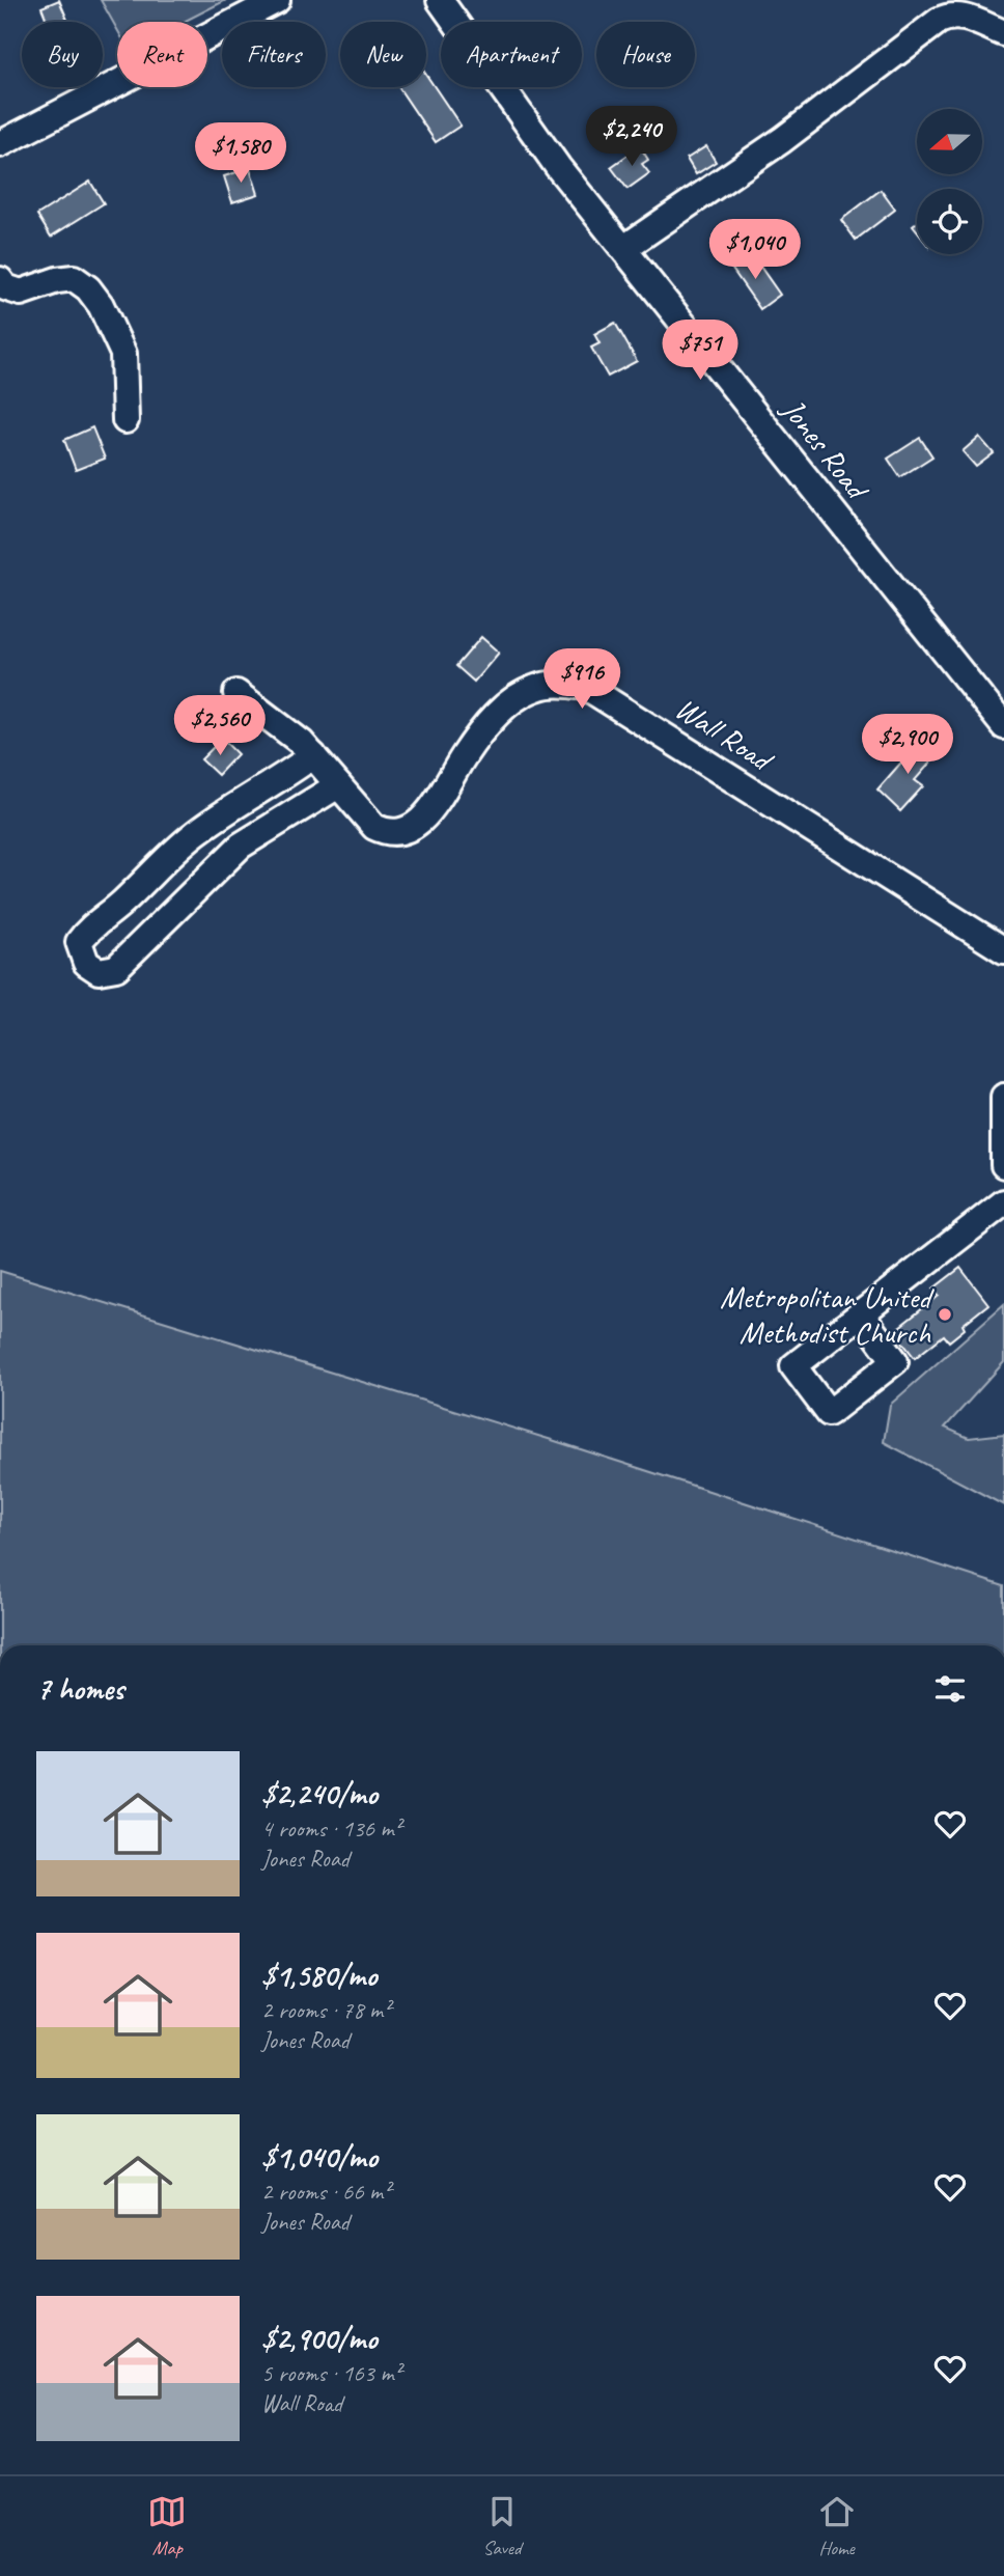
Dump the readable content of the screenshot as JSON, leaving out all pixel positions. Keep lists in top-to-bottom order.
{
  "streets": {
    "street": ["Jones Road", "Wall Road"]
  },
  "places": ["Metropolitan United Methodist Church"],
  "north": "left",
  "page": {
    "chip": [
      "Buy",
      "Rent",
      "Filters",
      "New",
      "Apartment",
      "House"
    ],
    "price": [
      "$2,240",
      "$1,580",
      "$1,040",
      "$751",
      "$916",
      "$2,560",
      "$2,900"
    ],
    "heading": "7 homes",
    "list": [
      {
        "name": "$2,240/mo",
        "note": "4 rooms · 136 m² · Jones Road"
      },
      {
        "name": "$1,580/mo",
        "note": "2 rooms · 78 m² · Jones Road"
      },
      {
        "name": "$1,040/mo",
        "note": "2 rooms · 66 m² · Jones Road"
      },
      {
        "name": "$2,900/mo",
        "note": "5 rooms · 163 m² · Wall Road"
      }
    ],
    "tabs": ["Map", "Saved", "Home"]
  }
}
